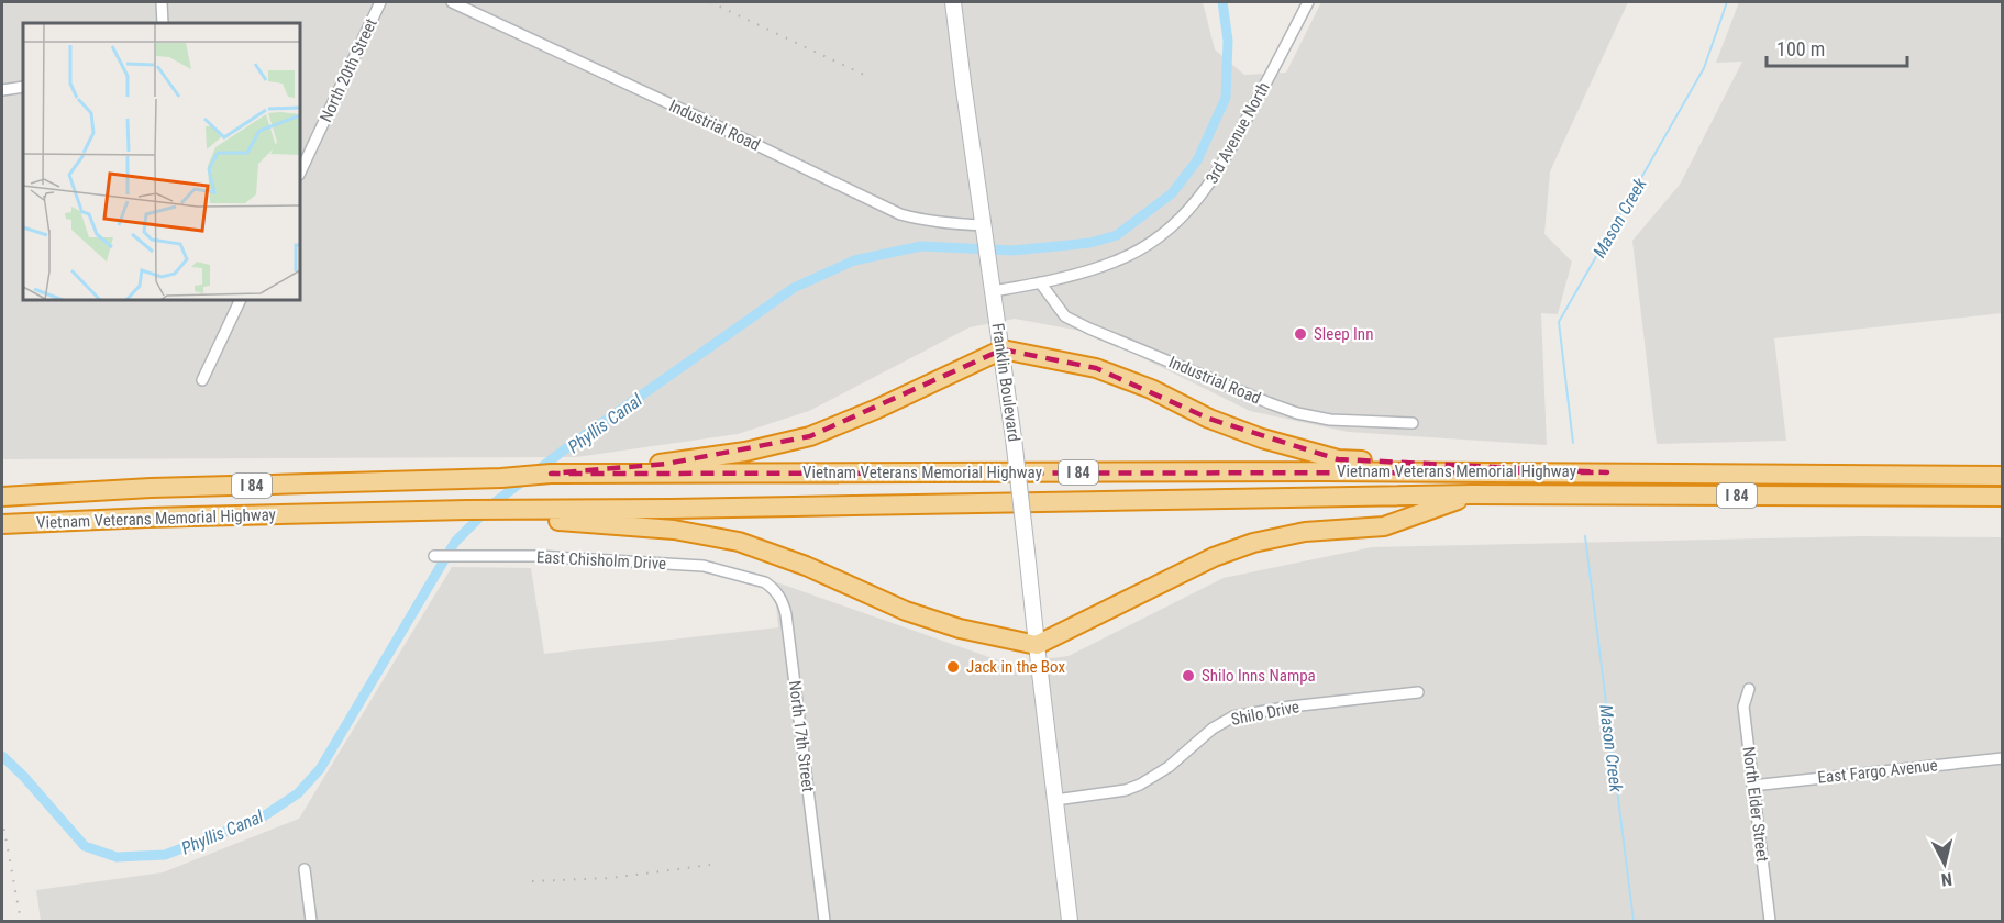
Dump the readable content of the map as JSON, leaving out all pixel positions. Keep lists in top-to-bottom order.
{
  "streets": {
    "highway": ["Vietnam Veterans Memorial Highway", "I 84"],
    "main road": ["Franklin Boulevard"],
    "street": [
      "North 20th Street",
      "Industrial Road",
      "3rd Avenue North",
      "East Chisholm Drive",
      "Shilo Drive",
      "North 17th Street",
      "East Fargo Avenue",
      "North Elder Street"
    ]
  },
  "crossings": [
    ["Industrial Road", "3rd Avenue North"],
    ["Industrial Road", "Franklin Boulevard"],
    ["3rd Avenue North", "Franklin Boulevard"],
    ["Franklin Boulevard", "Shilo Drive"],
    ["East Chisholm Drive", "North 17th Street"],
    ["East Fargo Avenue", "North Elder Street"]
  ],
  "water": ["Mason Creek", "Phyllis Canal"],
  "places": ["Sleep Inn", "Jack in the Box", "Shilo Inns Nampa"],
  "scale_bar": "100 m",
  "north": "bottom"
}
